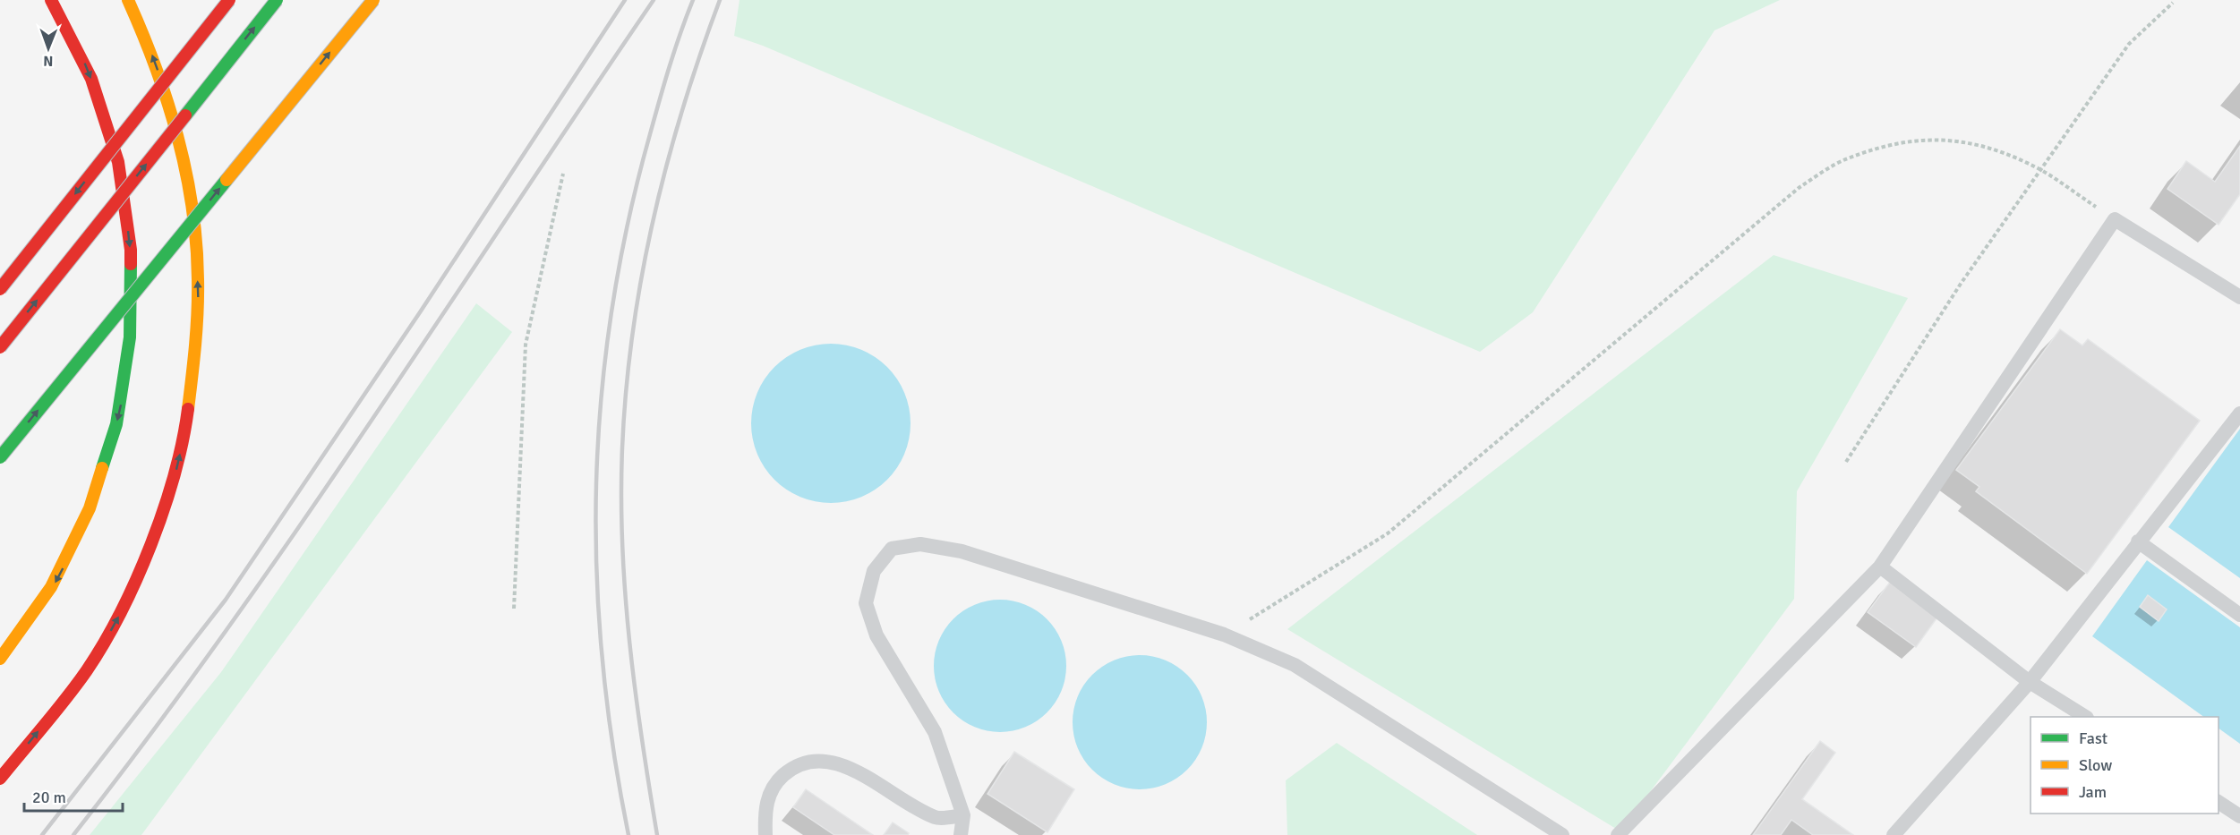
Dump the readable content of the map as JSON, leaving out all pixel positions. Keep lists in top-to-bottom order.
{
  "legend": ["Fast", "Slow", "Jam"],
  "scale_bar": "20 m",
  "north": "bottom"
}
